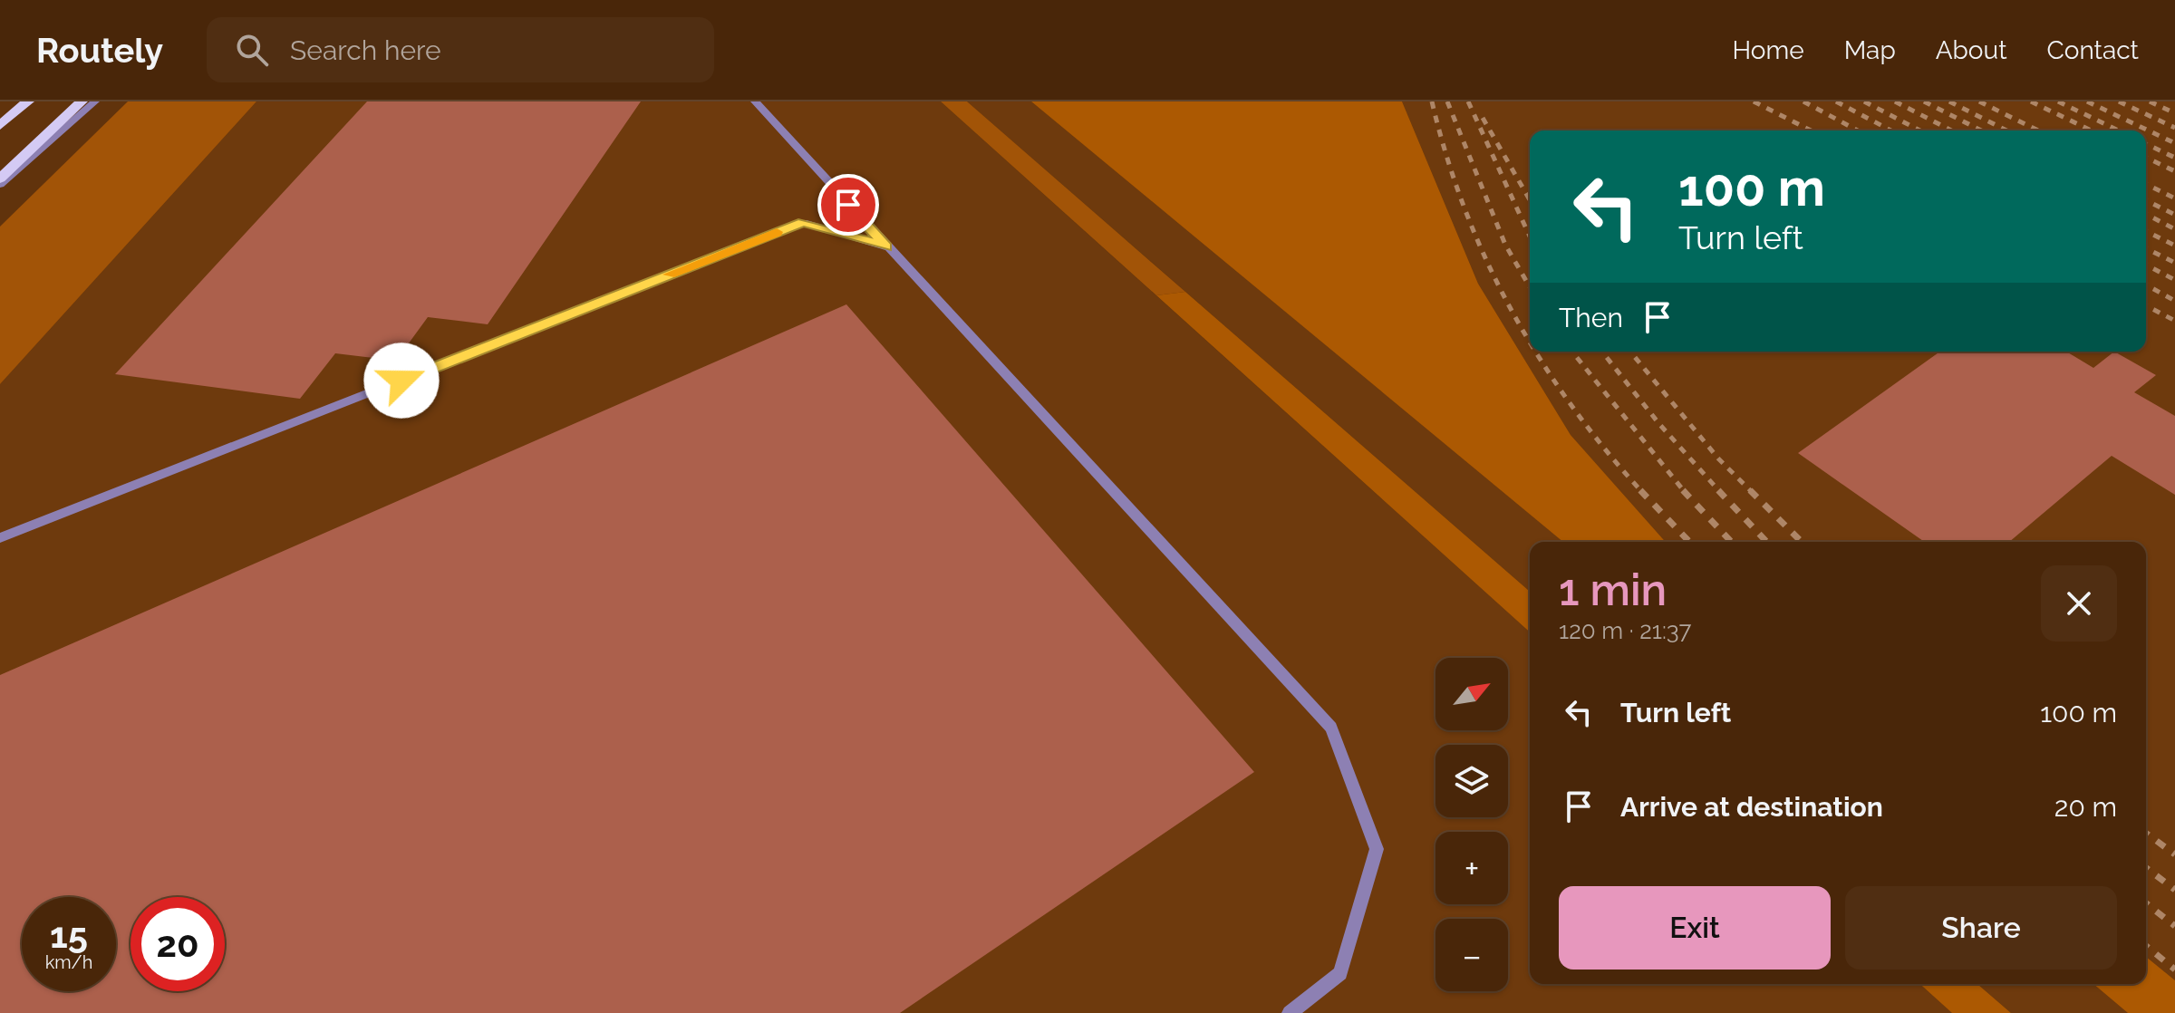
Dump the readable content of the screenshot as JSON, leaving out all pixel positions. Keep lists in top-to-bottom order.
{
  "north": "top right",
  "page": {
    "header": "Routely",
    "search": "Search here",
    "nav": [
      "Home",
      "Map",
      "About",
      "Contact"
    ],
    "turn": ["100 m", "Turn left"],
    "then": "Then",
    "heading": ["1 min", "120 m · 21:37"],
    "map_buttons": ["+", "−"],
    "list": [
      {
        "name": "Turn left",
        "value": "100 m"
      },
      {
        "name": "Arrive at destination",
        "value": "20 m"
      }
    ],
    "buttons": ["Exit", "Share"],
    "speed": "15 km/h",
    "limit": "20"
  }
}
